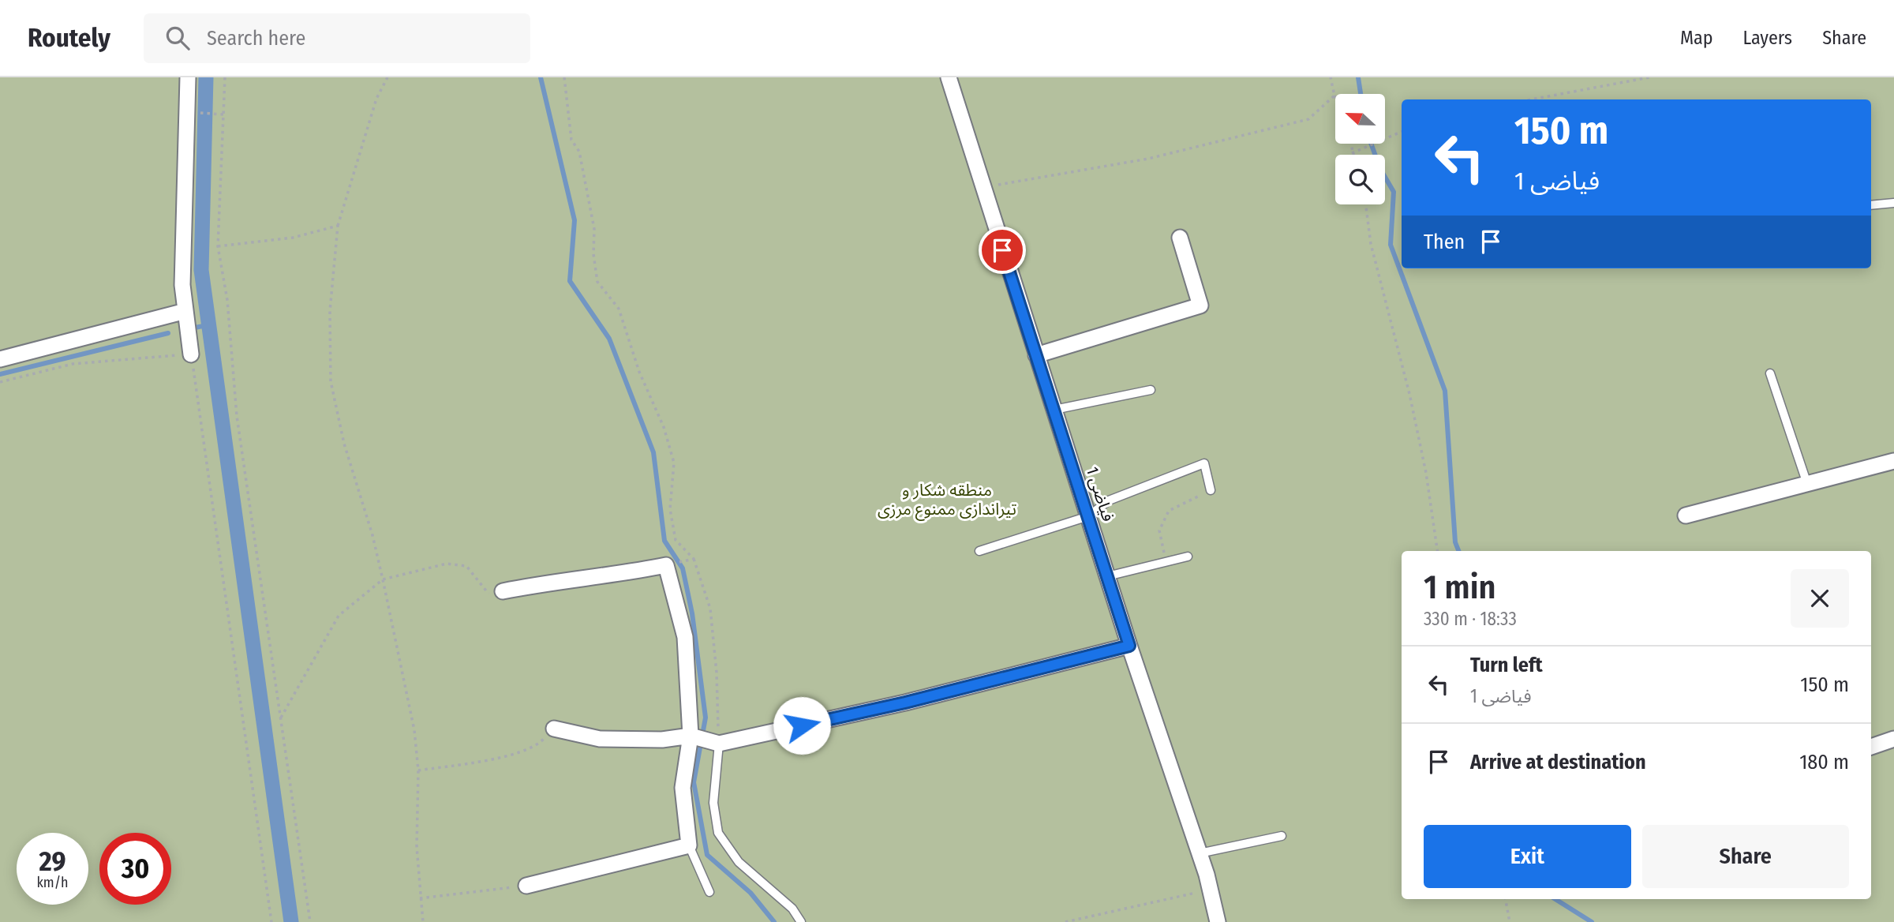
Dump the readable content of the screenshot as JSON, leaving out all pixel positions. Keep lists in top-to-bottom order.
{
  "streets": {
    "street": ["فیاضی 1"]
  },
  "parks": ["منطقه شکار و تیراندازی ممنوع مرزی"],
  "north": "left",
  "page": {
    "header": "Routely",
    "search": "Search here",
    "nav": ["Map", "Layers", "Share"],
    "turn": ["150 m", "فیاضی 1"],
    "then": "Then",
    "heading": ["1 min", "330 m · 18:33"],
    "list": [
      {
        "name": "Turn left",
        "note": "فیاضی 1",
        "value": "150 m"
      },
      {
        "name": "Arrive at destination",
        "value": "180 m"
      }
    ],
    "buttons": ["Exit", "Share"],
    "speed": "29 km/h",
    "limit": "30"
  }
}
